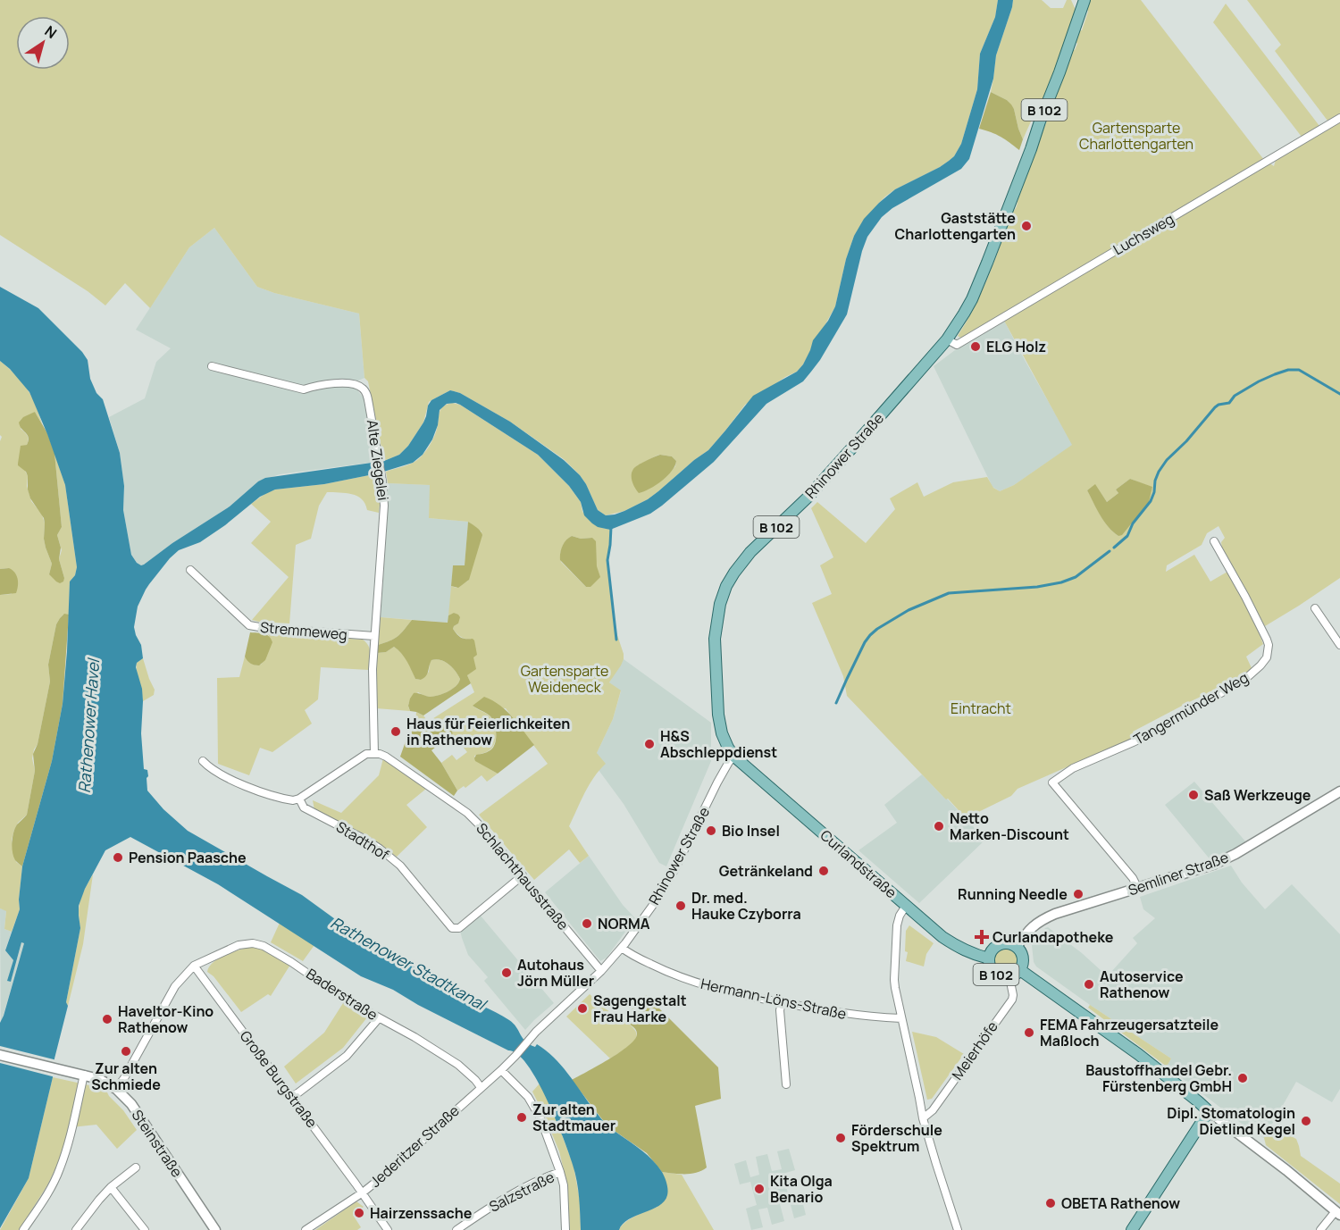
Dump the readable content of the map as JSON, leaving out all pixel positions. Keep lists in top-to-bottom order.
{
  "streets": {
    "main road": [
      "B 102",
      "Rhinower Straße",
      "Curlandstraße",
      "Semliner Straße",
      "Steinstraße"
    ],
    "street": [
      "Luchsweg",
      "Alte Ziegelei",
      "Stremmeweg",
      "Tangermünder Weg",
      "Stadthof",
      "Schlachthausstraße",
      "Baderstraße",
      "Hermann-Löns-Straße",
      "Meierhöfe",
      "Große Burgstraße",
      "Jederitzer Straße",
      "Salzstraße"
    ]
  },
  "crossings": [
    ["B 102", "Curlandstraße"],
    ["B 102", "Semliner Straße"],
    ["B 102", "Meierhöfe"],
    ["Luchsweg", "Rhinower Straße"],
    ["Rhinower Straße", "Curlandstraße"],
    ["Rhinower Straße", "Schlachthausstraße"],
    ["Rhinower Straße", "Hermann-Löns-Straße"],
    ["Rhinower Straße", "Jederitzer Straße"],
    ["Alte Ziegelei", "Stremmeweg"],
    ["Alte Ziegelei", "Schlachthausstraße"],
    ["Tangermünder Weg", "Semliner Straße"],
    ["Stadthof", "Schlachthausstraße"],
    ["Curlandstraße", "Semliner Straße"],
    ["Curlandstraße", "Meierhöfe"],
    ["Semliner Straße", "Meierhöfe"],
    ["Baderstraße", "Große Burgstraße"],
    ["Baderstraße", "Jederitzer Straße"],
    ["Große Burgstraße", "Jederitzer Straße"]
  ],
  "water": ["Rathenower Havel", "Rathenower Stadtkanal"],
  "parks": ["Gartensparte Charlottengarten", "Gartensparte Weideneck", "Eintracht"],
  "places": {
    "other": [
      "Gaststätte Charlottengarten",
      "ELG Holz",
      "Haus für Feierlichkeiten in Rathenow",
      "H&S Abschleppdienst",
      "Saß Werkzeuge",
      "Netto Marken-Discount",
      "Bio Insel",
      "Pension Paasche",
      "Getränkeland",
      "Running Needle",
      "Dr. med. Hauke Czyborra",
      "NORMA",
      "Autohaus Jörn Müller",
      "Autoservice Rathenow",
      "Sagengestalt Frau Harke",
      "Haveltor-Kino Rathenow",
      "FEMA Fahrzeugersatzteile Maßloch",
      "Zur alten Schmiede",
      "Baustoffhandel Gebr. Fürstenberg GmbH",
      "Zur alten Stadtmauer",
      "Dipl. Stomatologin Dietlind Kegel",
      "Förderschule Spektrum",
      "Kita Olga Benario",
      "OBETA Rathenow",
      "Hairzenssache"
    ],
    "health": ["Curlandapotheke"]
  },
  "north": "top right"
}
